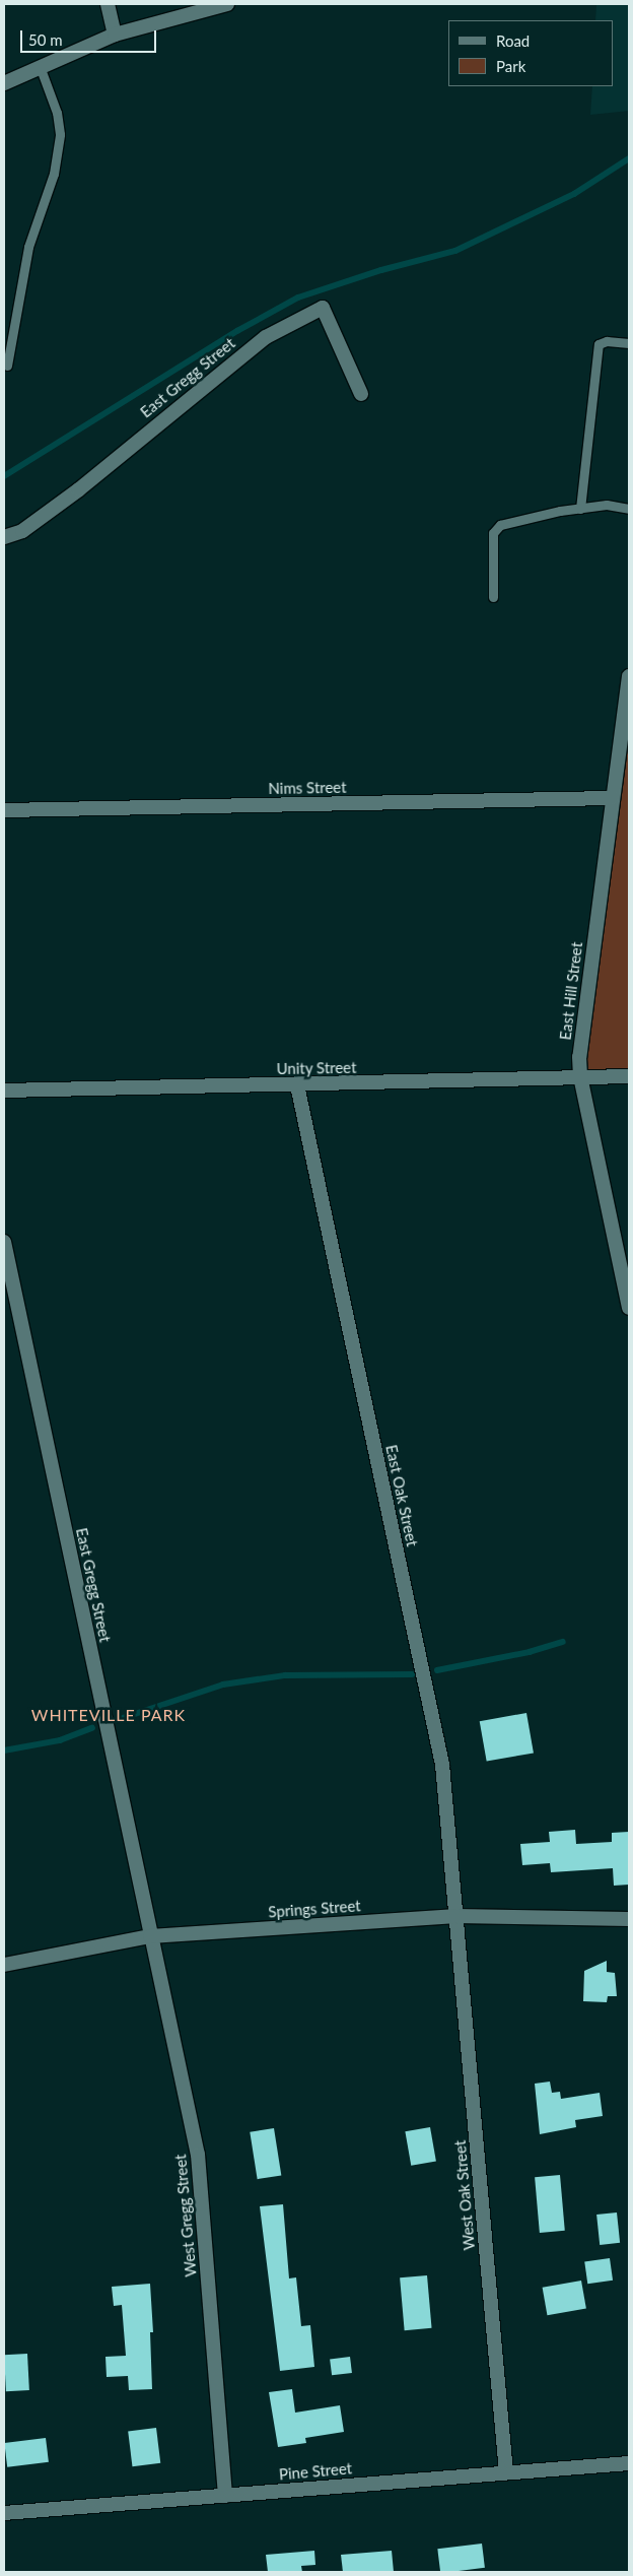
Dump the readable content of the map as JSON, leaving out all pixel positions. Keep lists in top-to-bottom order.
{
  "streets": {
    "street": [
      "East Gregg Street",
      "Nims Street",
      "East Hill Street",
      "Unity Street",
      "East Oak Street",
      "Springs Street",
      "West Oak Street",
      "West Gregg Street",
      "Pine Street"
    ]
  },
  "crossings": [
    ["East Gregg Street", "Springs Street"],
    ["East Gregg Street", "West Gregg Street"],
    ["Nims Street", "East Hill Street"],
    ["East Hill Street", "Unity Street"],
    ["Unity Street", "East Oak Street"],
    ["East Oak Street", "Springs Street"],
    ["East Oak Street", "West Oak Street"],
    ["Springs Street", "West Oak Street"],
    ["Springs Street", "West Gregg Street"],
    ["West Oak Street", "Pine Street"],
    ["West Gregg Street", "Pine Street"]
  ],
  "districts": ["WHITEVILLE PARK"],
  "legend": ["Road", "Park"],
  "scale_bar": "50 m"
}
